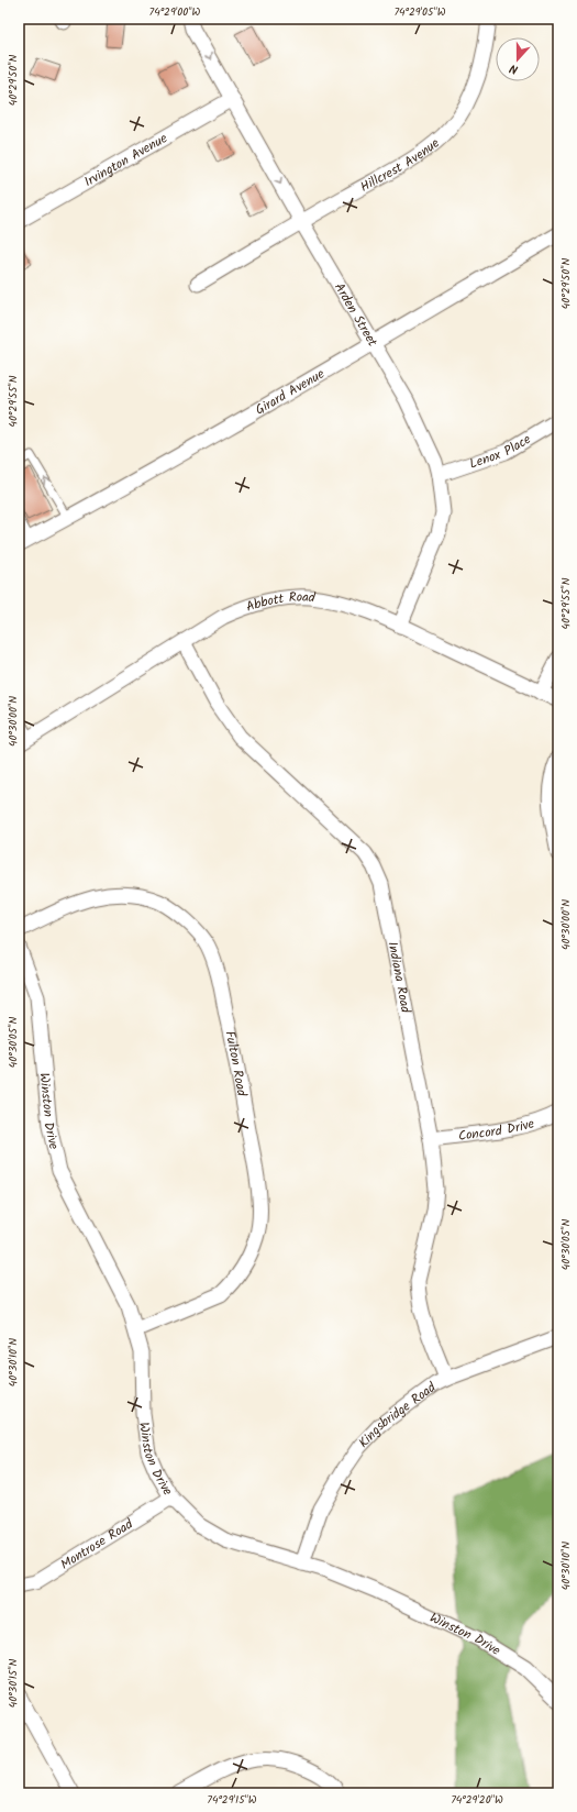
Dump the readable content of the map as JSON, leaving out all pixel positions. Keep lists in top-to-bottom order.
{
  "streets": {
    "street": [
      "Irvington Avenue",
      "Hillcrest Avenue",
      "Arden Street",
      "Girard Avenue",
      "Lenox Place",
      "Abbott Road",
      "Indiana Road",
      "Fulton Road",
      "Winston Drive",
      "Concord Drive",
      "Kingsbridge Road",
      "Montrose Road"
    ]
  },
  "crossings": [
    ["Irvington Avenue", "Arden Street"],
    ["Hillcrest Avenue", "Arden Street"],
    ["Arden Street", "Girard Avenue"],
    ["Arden Street", "Lenox Place"],
    ["Arden Street", "Abbott Road"],
    ["Abbott Road", "Indiana Road"],
    ["Indiana Road", "Concord Drive"],
    ["Indiana Road", "Kingsbridge Road"],
    ["Fulton Road", "Winston Drive"],
    ["Winston Drive", "Kingsbridge Road"],
    ["Winston Drive", "Montrose Road"]
  ],
  "north": "bottom",
  "coordinates": [
    "74°29'00\"W",
    "74°29'05\"W",
    "40°29'50\"N",
    "40°29'55\"N",
    "40°30'00\"N",
    "40°30'05\"N",
    "40°30'10\"N",
    "40°30'15\"N",
    "74°29'15\"W",
    "74°29'20\"W"
  ]
}
